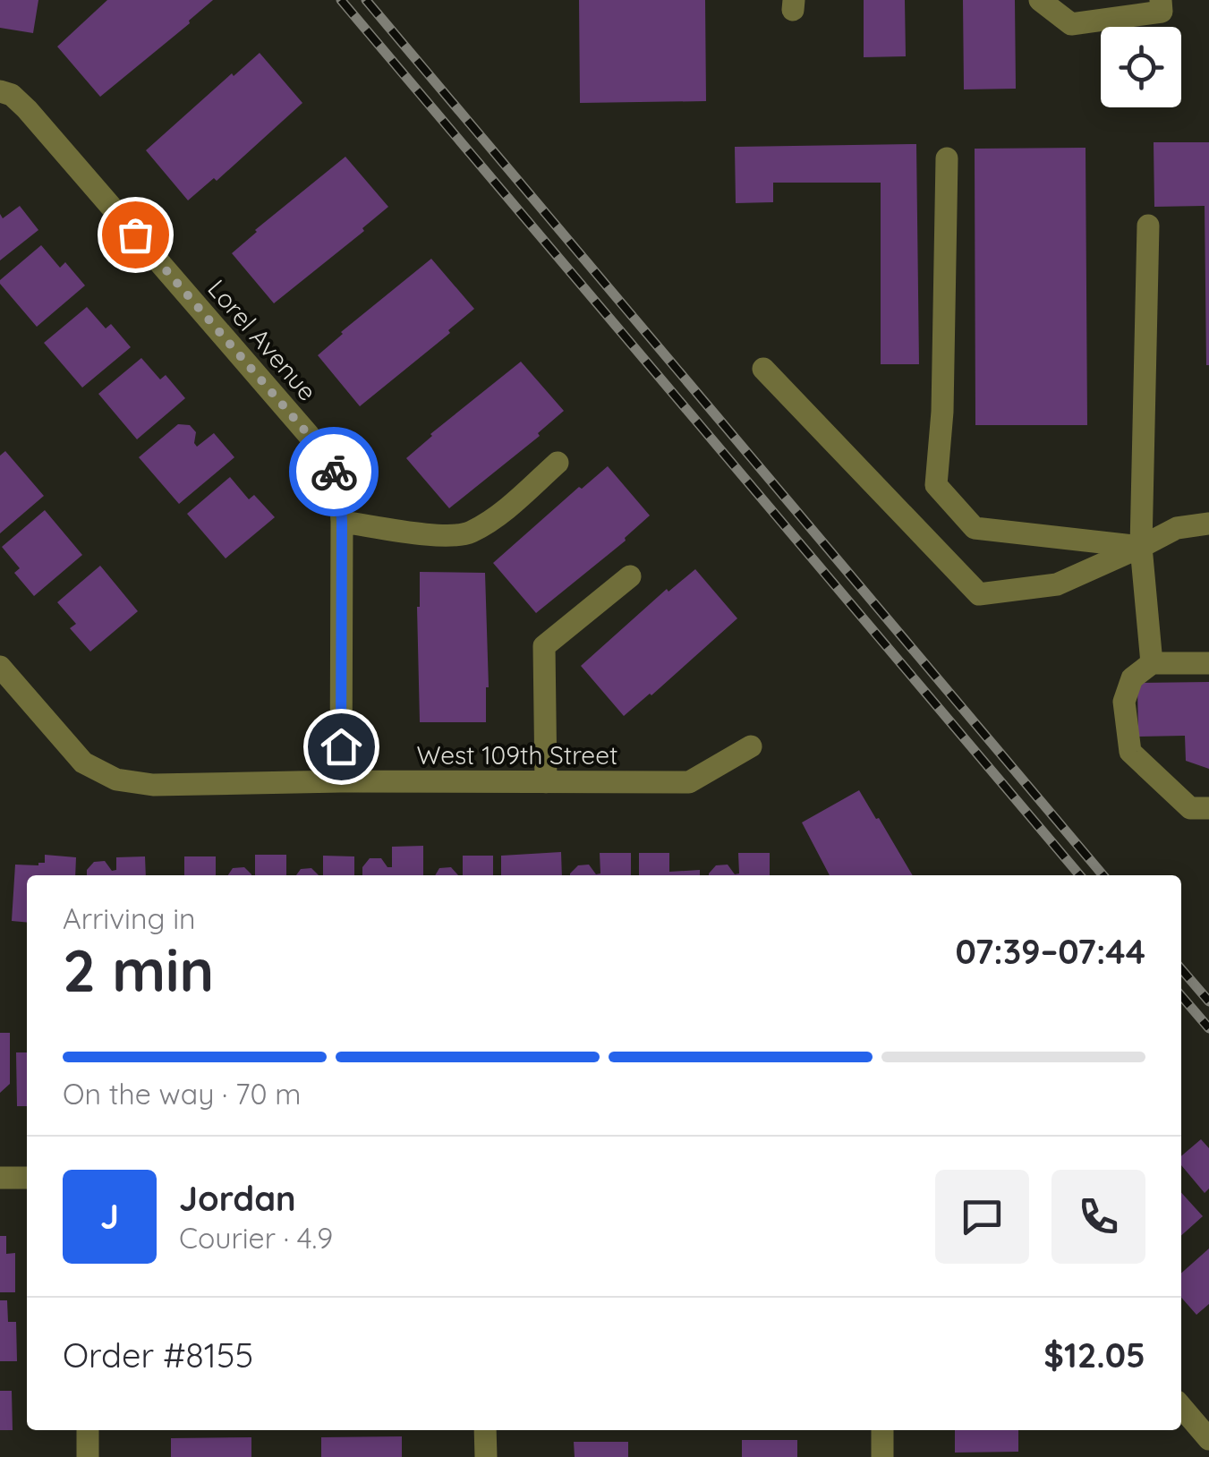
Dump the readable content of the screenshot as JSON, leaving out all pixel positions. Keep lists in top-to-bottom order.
{
  "streets": {
    "street": ["Lorel Avenue", "West 109th Street"]
  },
  "crossings": [
    ["Lorel Avenue", "West 109th Street"]
  ],
  "page": {
    "heading": ["2 min", "Arriving in", "07:39–07:44"],
    "panel": [
      "Jordan",
      "Courier · 4.9",
      "Order #8155",
      "$12.05"
    ],
    "bar": "On the way · 70 m",
    "round": "J"
  }
}
